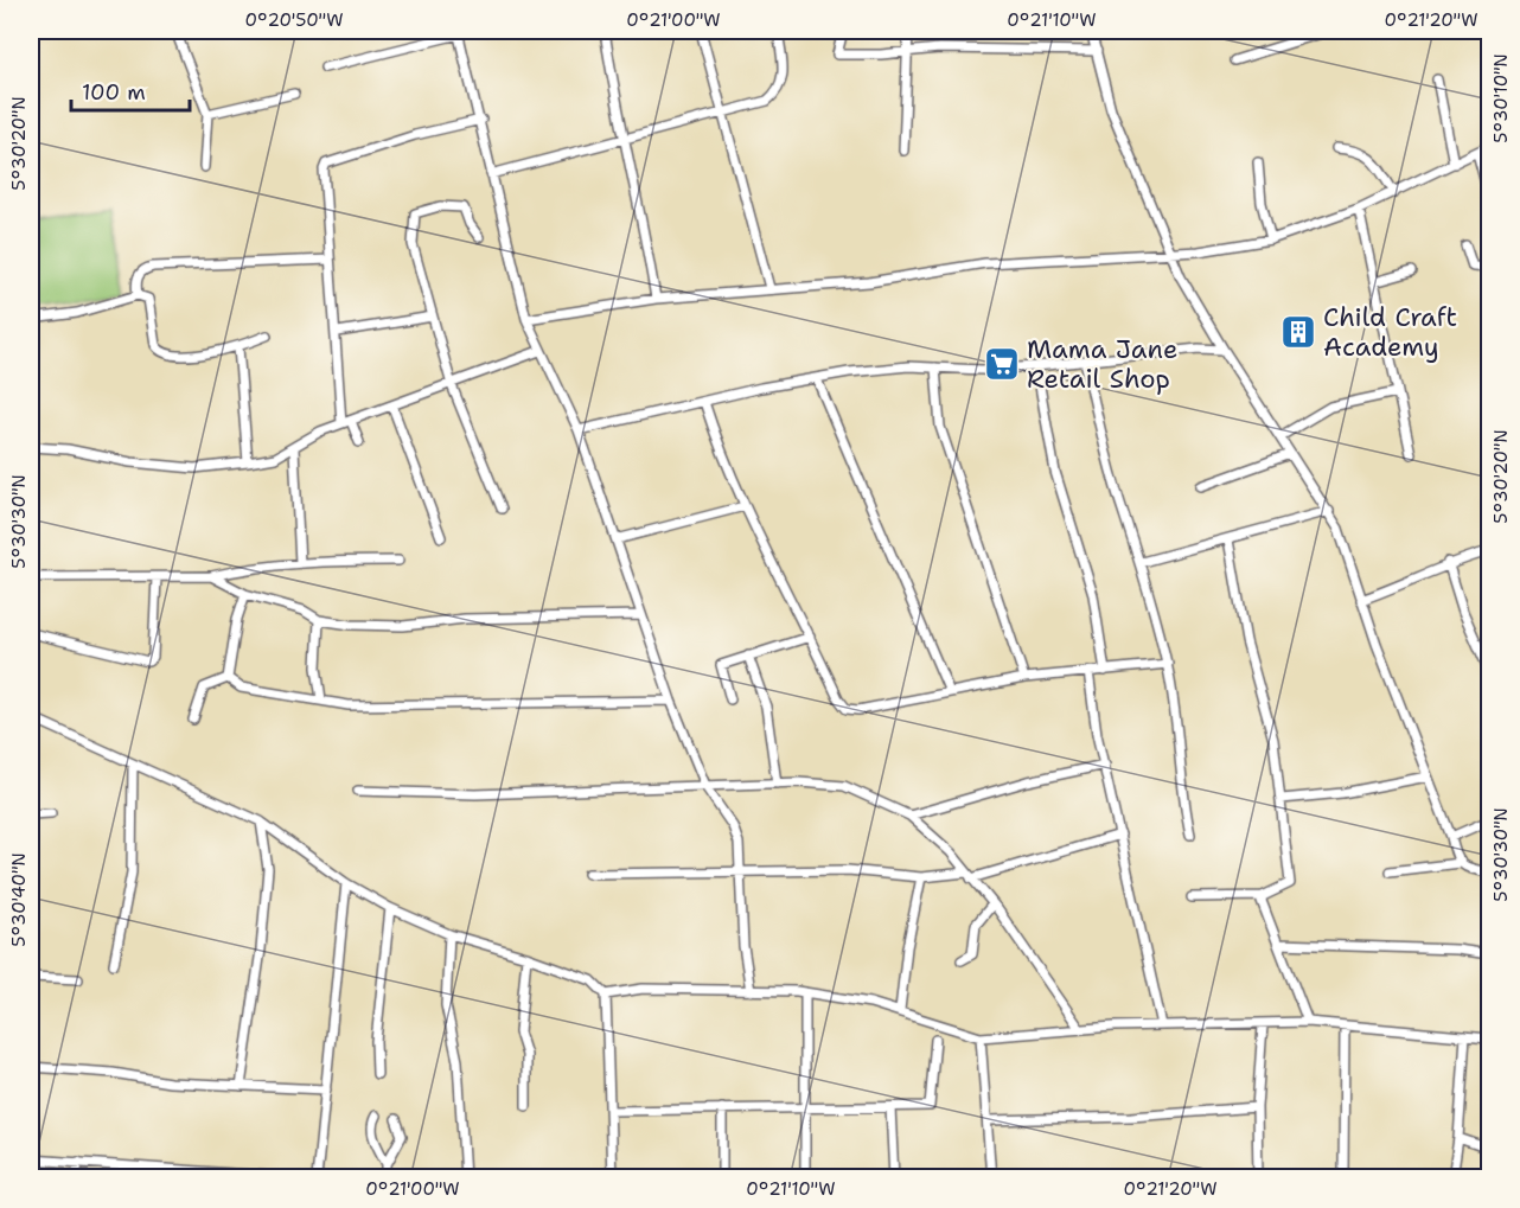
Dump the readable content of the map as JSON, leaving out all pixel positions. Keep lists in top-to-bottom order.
{
  "places": {
    "building": ["Child Craft Academy"],
    "supermarket": ["Mama Jane Retail Shop"]
  },
  "scale_bar": "100 m",
  "coordinates": [
    "0°20'50\"W",
    "0°21'00\"W",
    "0°21'10\"W",
    "0°21'20\"W",
    "5°30'10\"N",
    "5°30'20\"N",
    "5°30'30\"N",
    "5°30'40\"N"
  ]
}
